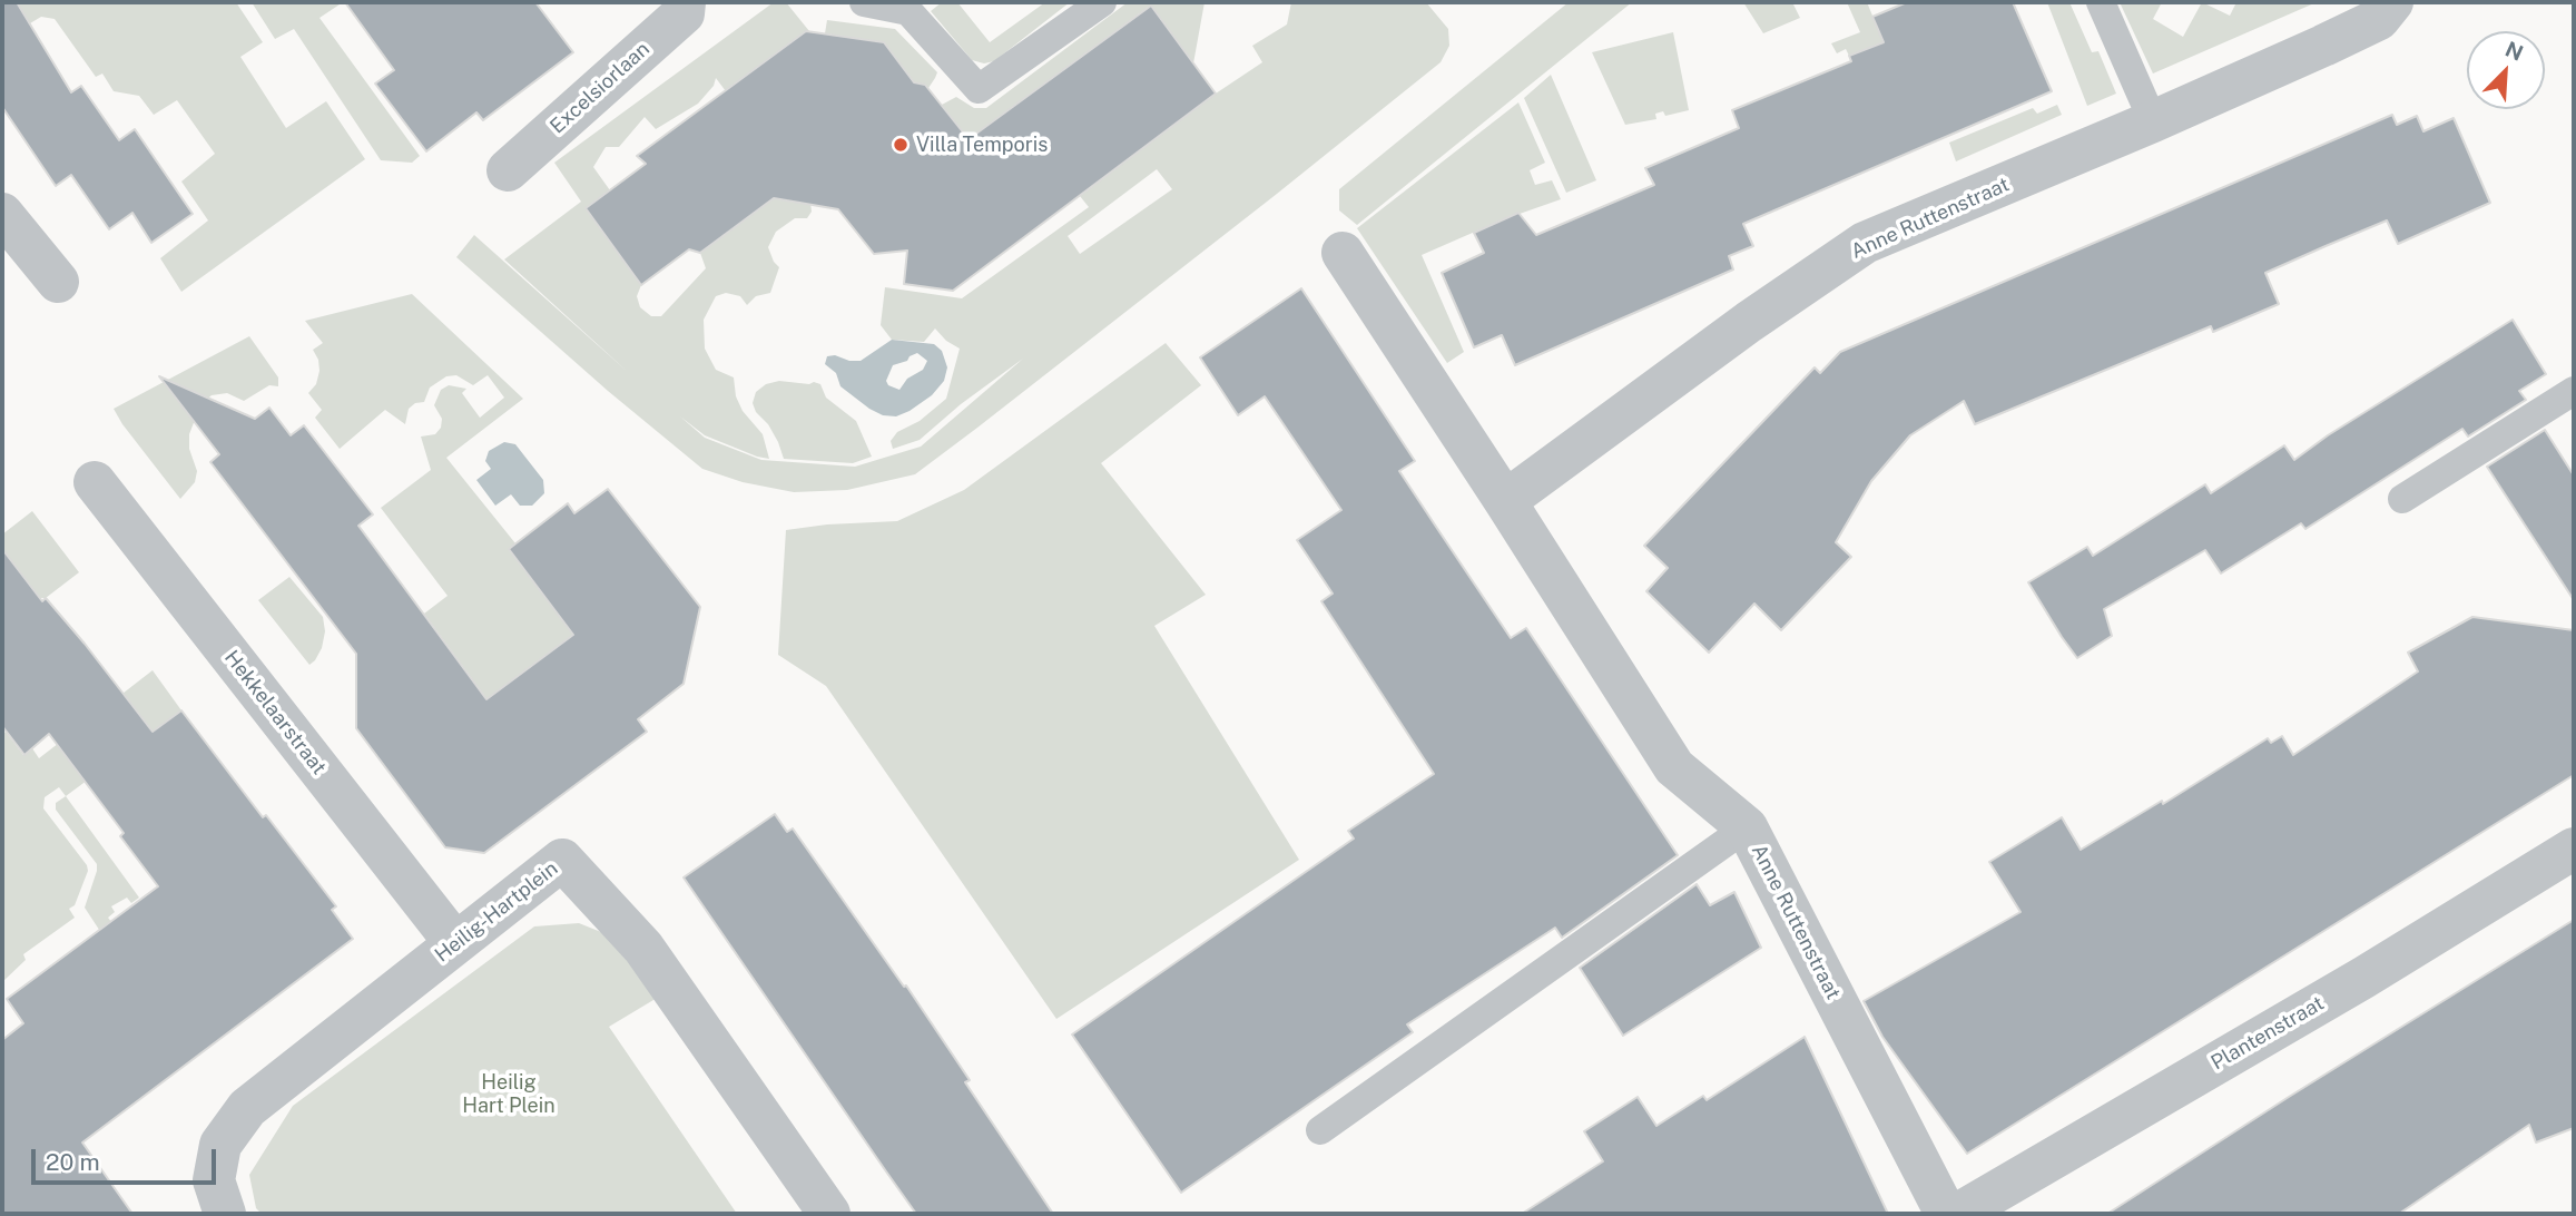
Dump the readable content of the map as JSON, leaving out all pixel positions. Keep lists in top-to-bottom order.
{
  "streets": {
    "street": [
      "Excelsiorlaan",
      "Anne Ruttenstraat",
      "Hekkelaarstraat",
      "Heilig-Hartplein",
      "Plantenstraat"
    ]
  },
  "crossings": [
    ["Hekkelaarstraat", "Heilig-Hartplein"]
  ],
  "parks": ["Heilig Hart Plein"],
  "places": ["Villa Temporis"],
  "scale_bar": "20 m",
  "north": "top right"
}
